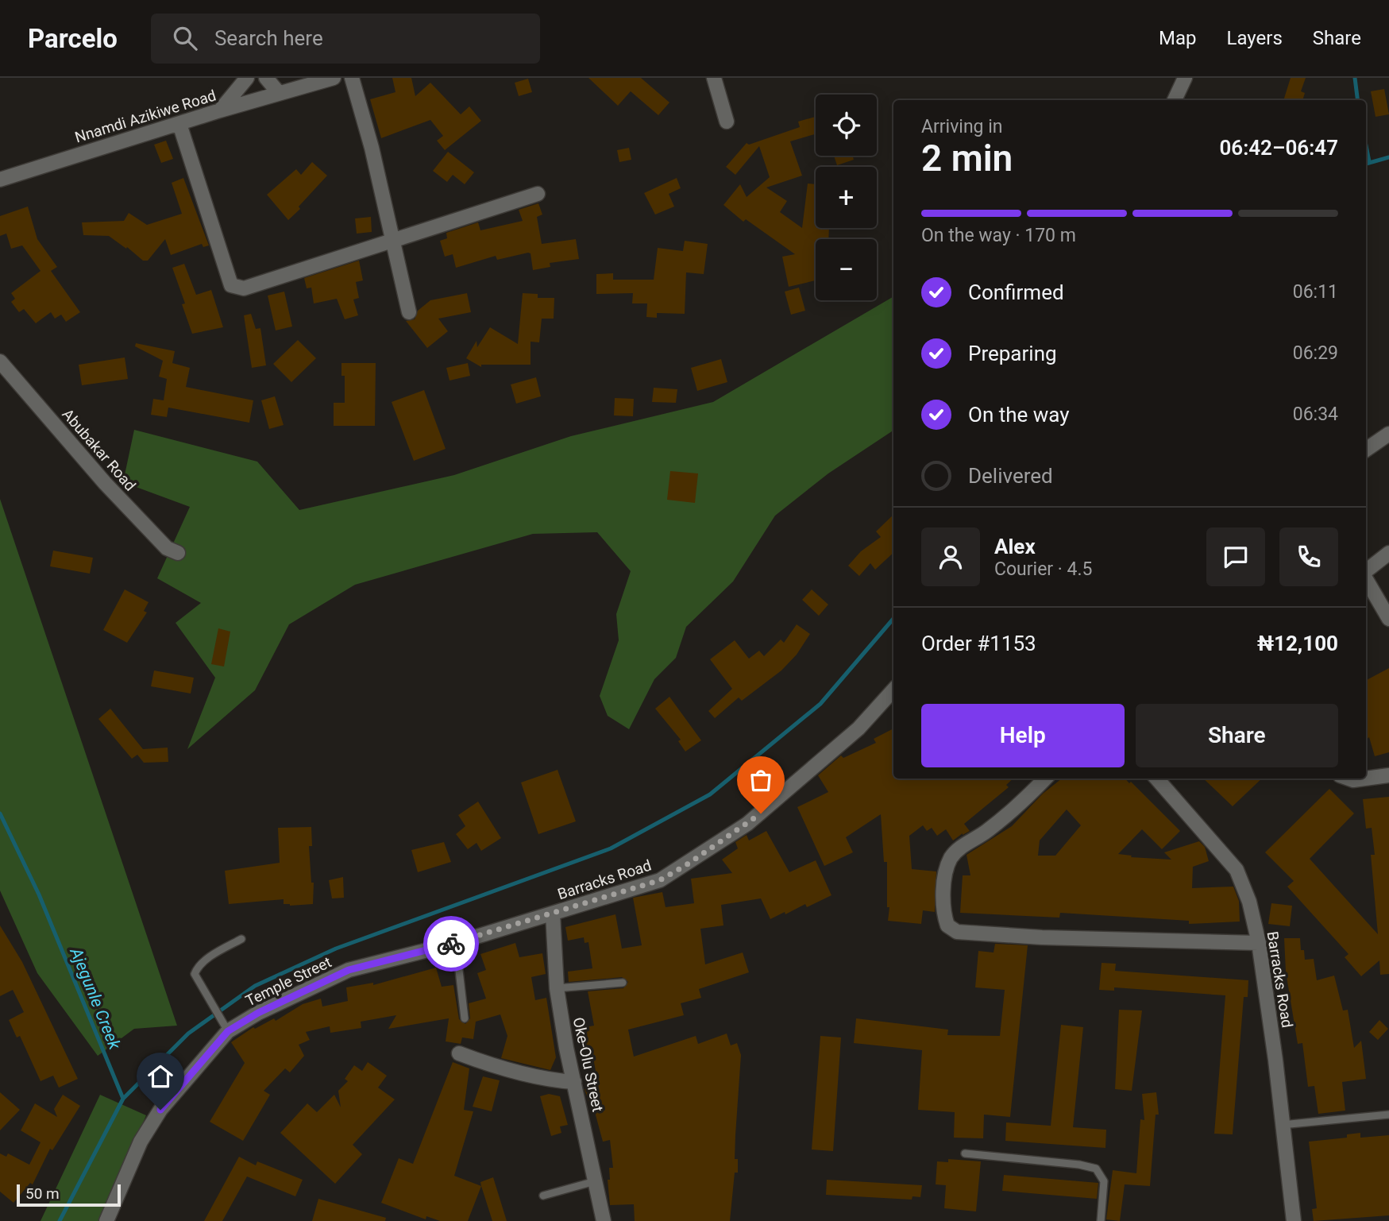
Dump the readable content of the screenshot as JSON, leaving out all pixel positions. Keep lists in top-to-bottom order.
{
  "streets": {
    "street": [
      "Nnamdi Azikiwe Road",
      "Abubakar Road",
      "Barracks Road",
      "Temple Street",
      "Oke-Olu Street"
    ]
  },
  "crossings": [
    ["Barracks Road", "Temple Street"],
    ["Barracks Road", "Oke-Olu Street"],
    ["Temple Street", "Oke-Olu Street"]
  ],
  "water": ["Ajegunle Creek"],
  "scale_bar": "50 m",
  "page": {
    "header": "Parcelo",
    "search": "Search here",
    "nav": ["Map", "Layers", "Share"],
    "map_buttons": ["+", "−"],
    "heading": ["2 min", "Arriving in", "06:42–06:47"],
    "panel": [
      "Alex",
      "Courier · 4.5",
      "Order #1153",
      "₦12,100"
    ],
    "bar": "On the way · 170 m",
    "list": [
      ["Confirmed", "06:11"],
      ["Preparing", "06:29"],
      ["On the way", "06:34"],
      "Delivered"
    ],
    "buttons": ["Help", "Share"],
    "scale": "50 m"
  }
}
